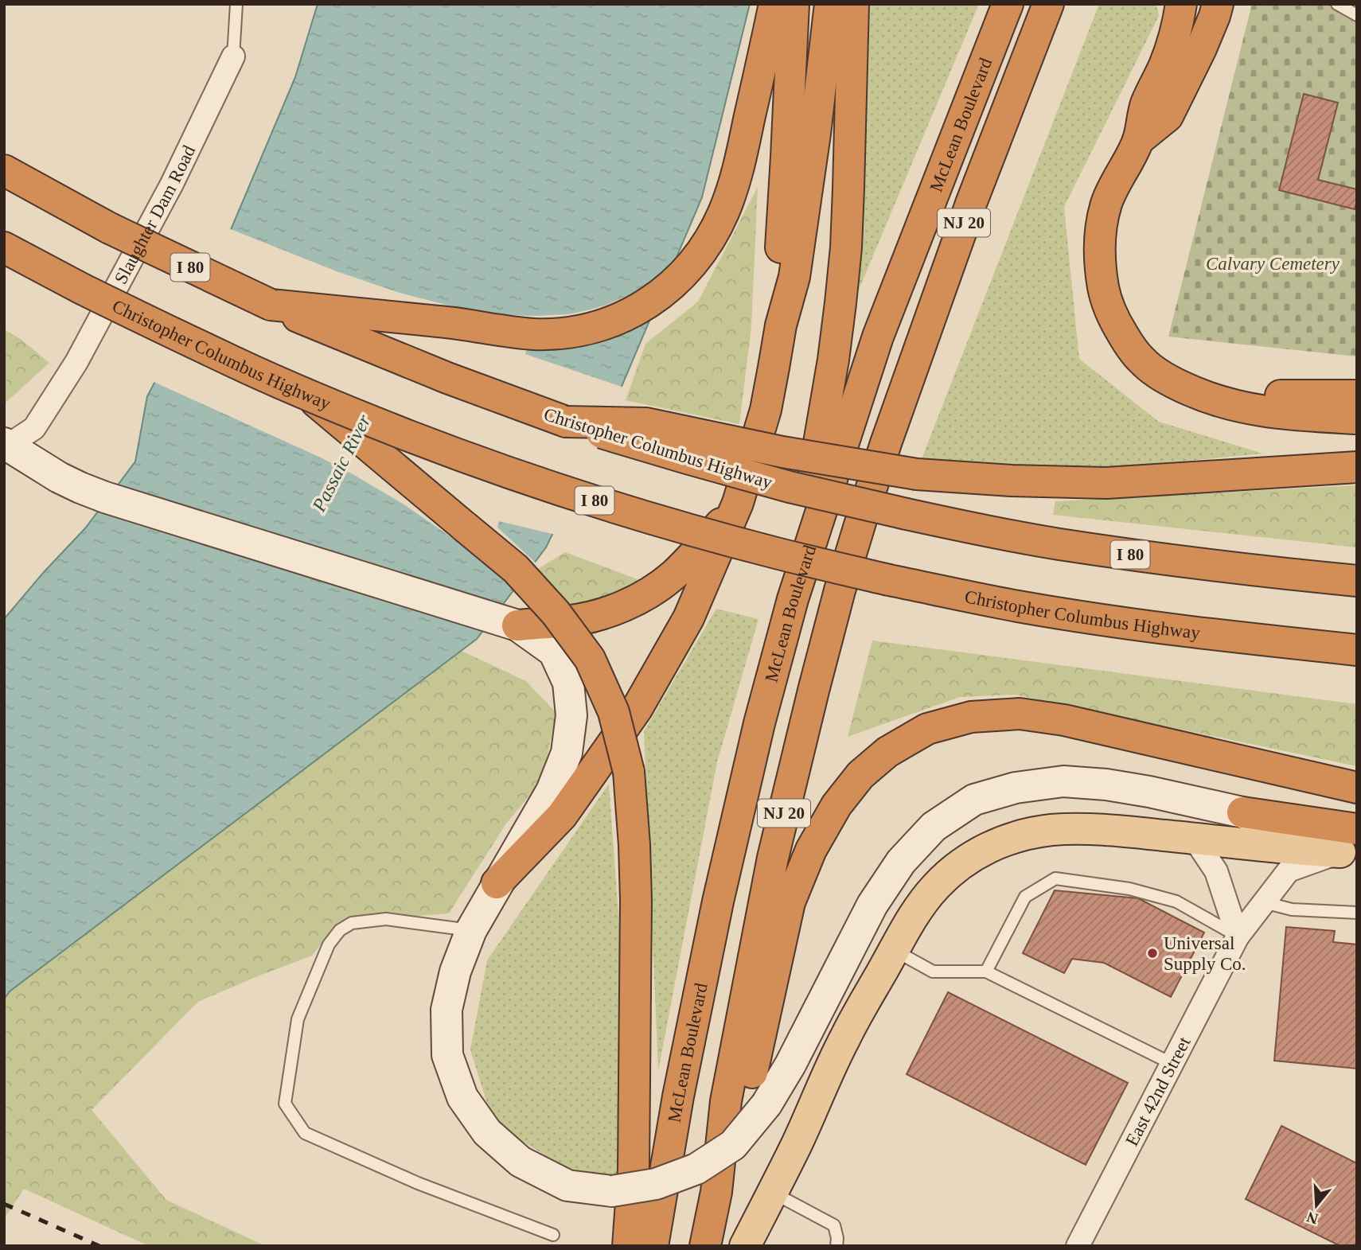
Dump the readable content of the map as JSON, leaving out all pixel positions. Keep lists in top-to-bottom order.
{
  "streets": {
    "highway": [
      "McLean Boulevard",
      "NJ 20",
      "I 80",
      "Christopher Columbus Highway"
    ],
    "street": ["Slaughter Dam Road", "East 42nd Street"]
  },
  "water": ["Passaic River"],
  "parks": ["Calvary Cemetery"],
  "places": ["Universal Supply Co."],
  "north": "bottom"
}
